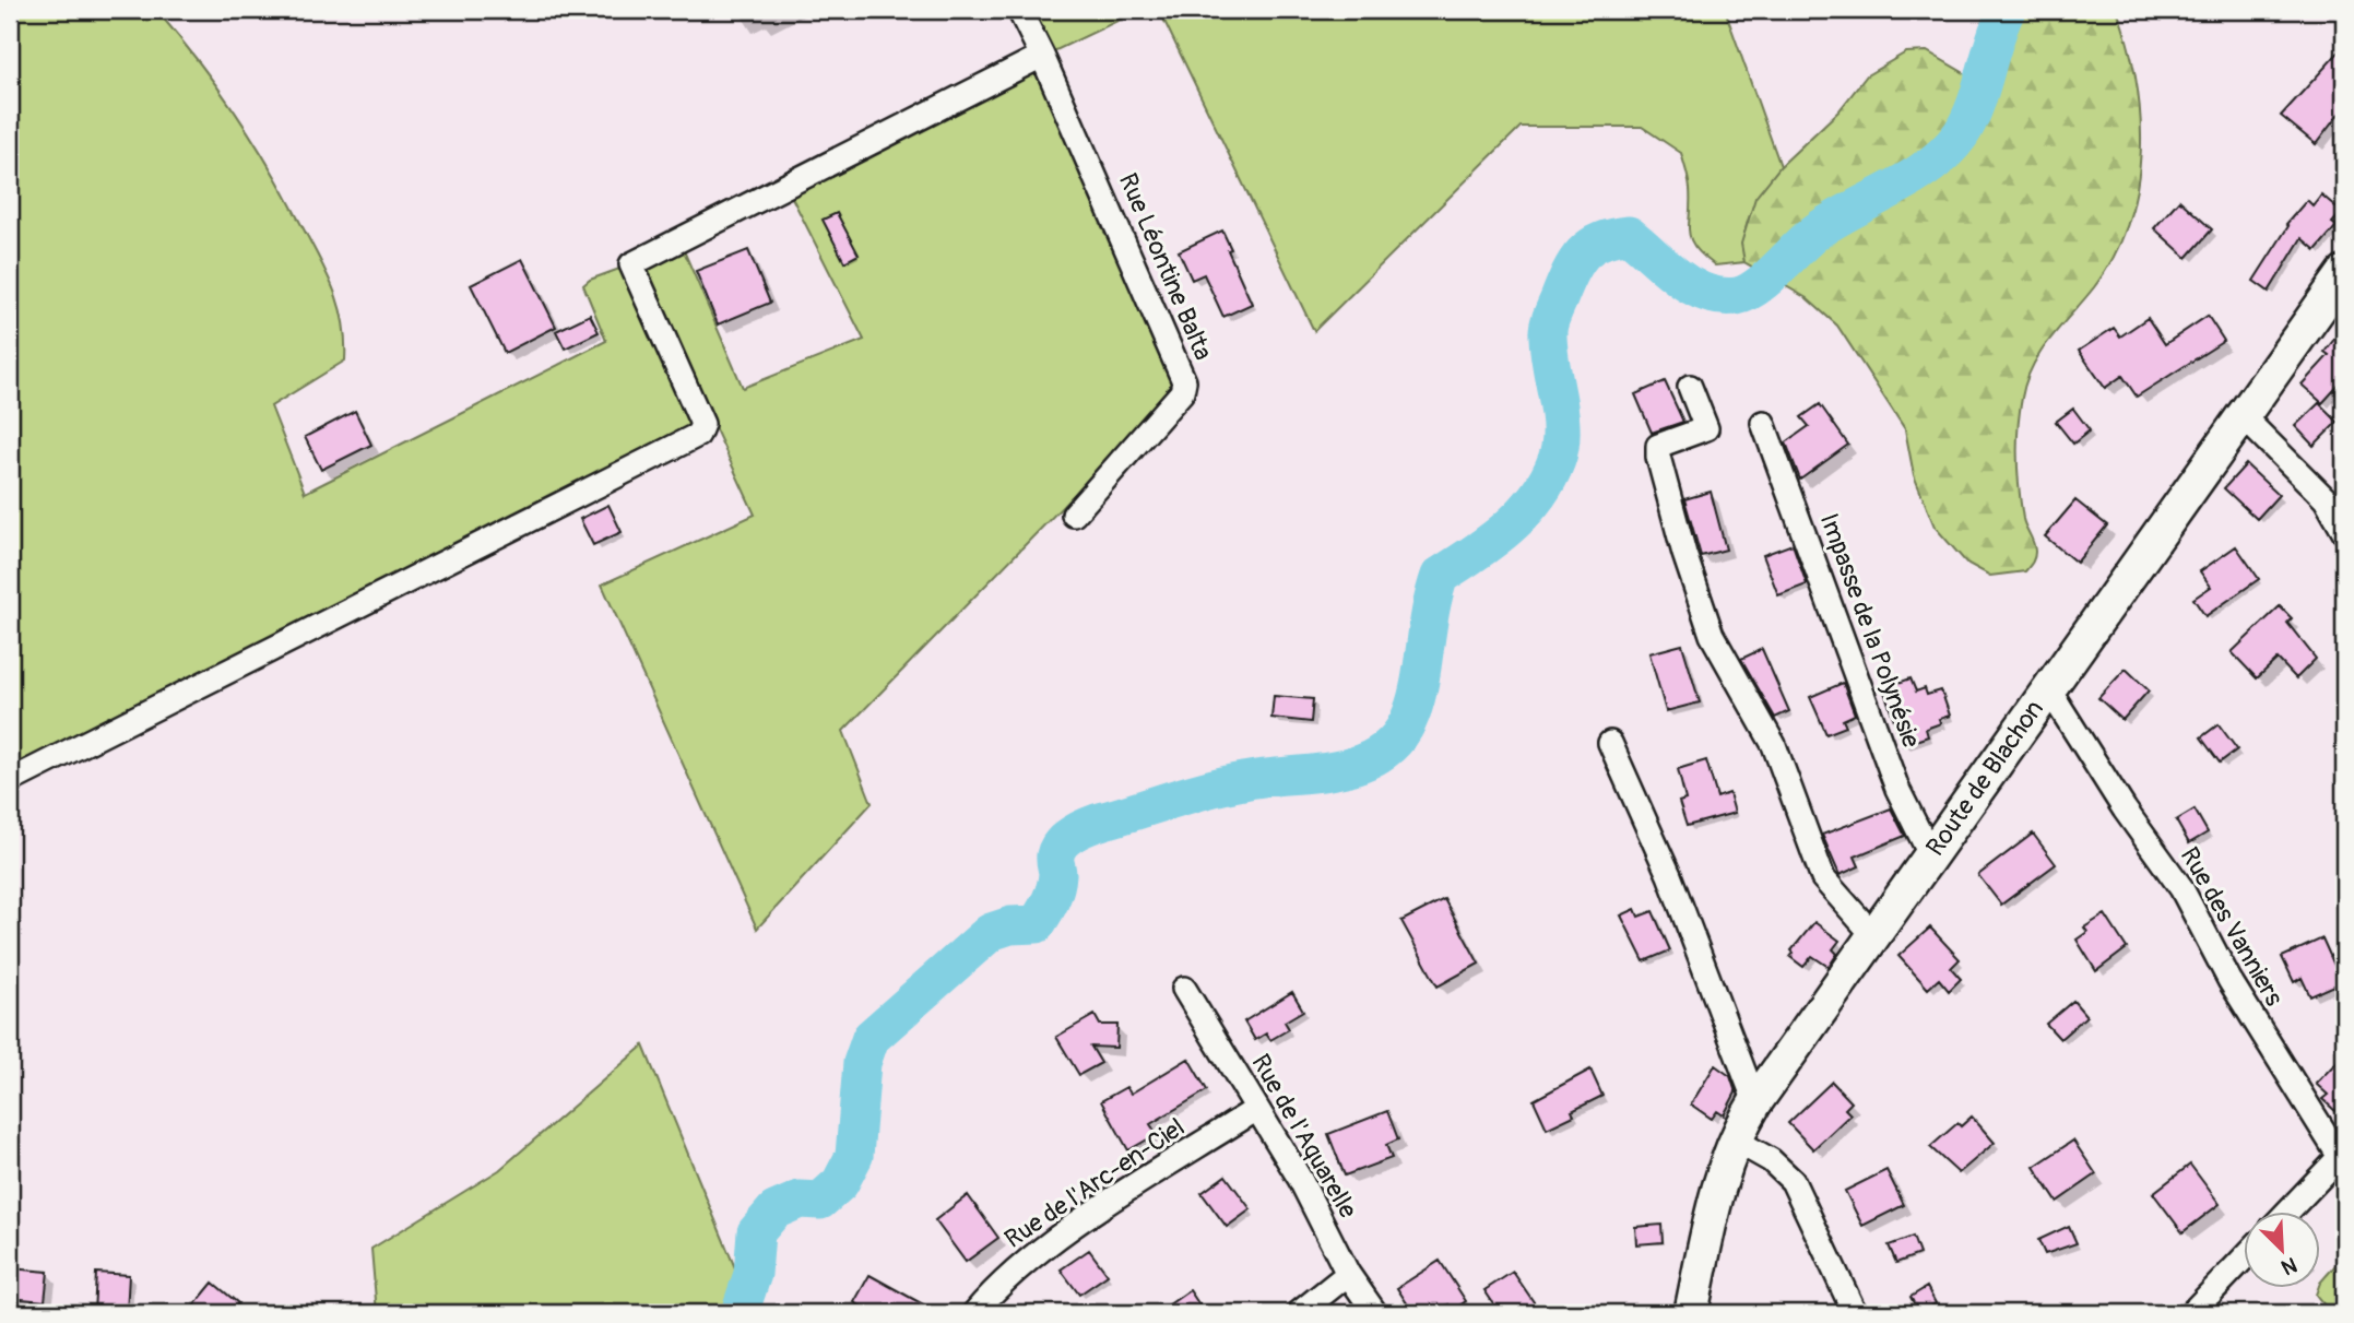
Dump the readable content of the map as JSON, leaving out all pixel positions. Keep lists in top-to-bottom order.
{
  "streets": {
    "street": [
      "Rue Léontine Balta",
      "Impasse de la Polynésie",
      "Route de Blachon",
      "Rue des Vanniers",
      "Rue de l'Aquarelle",
      "Rue de l'Arc-en-Ciel"
    ]
  },
  "crossings": [
    ["Impasse de la Polynésie", "Route de Blachon"],
    ["Route de Blachon", "Rue des Vanniers"],
    ["Rue de l'Aquarelle", "Rue de l'Arc-en-Ciel"]
  ],
  "north": "bottom right"
}
